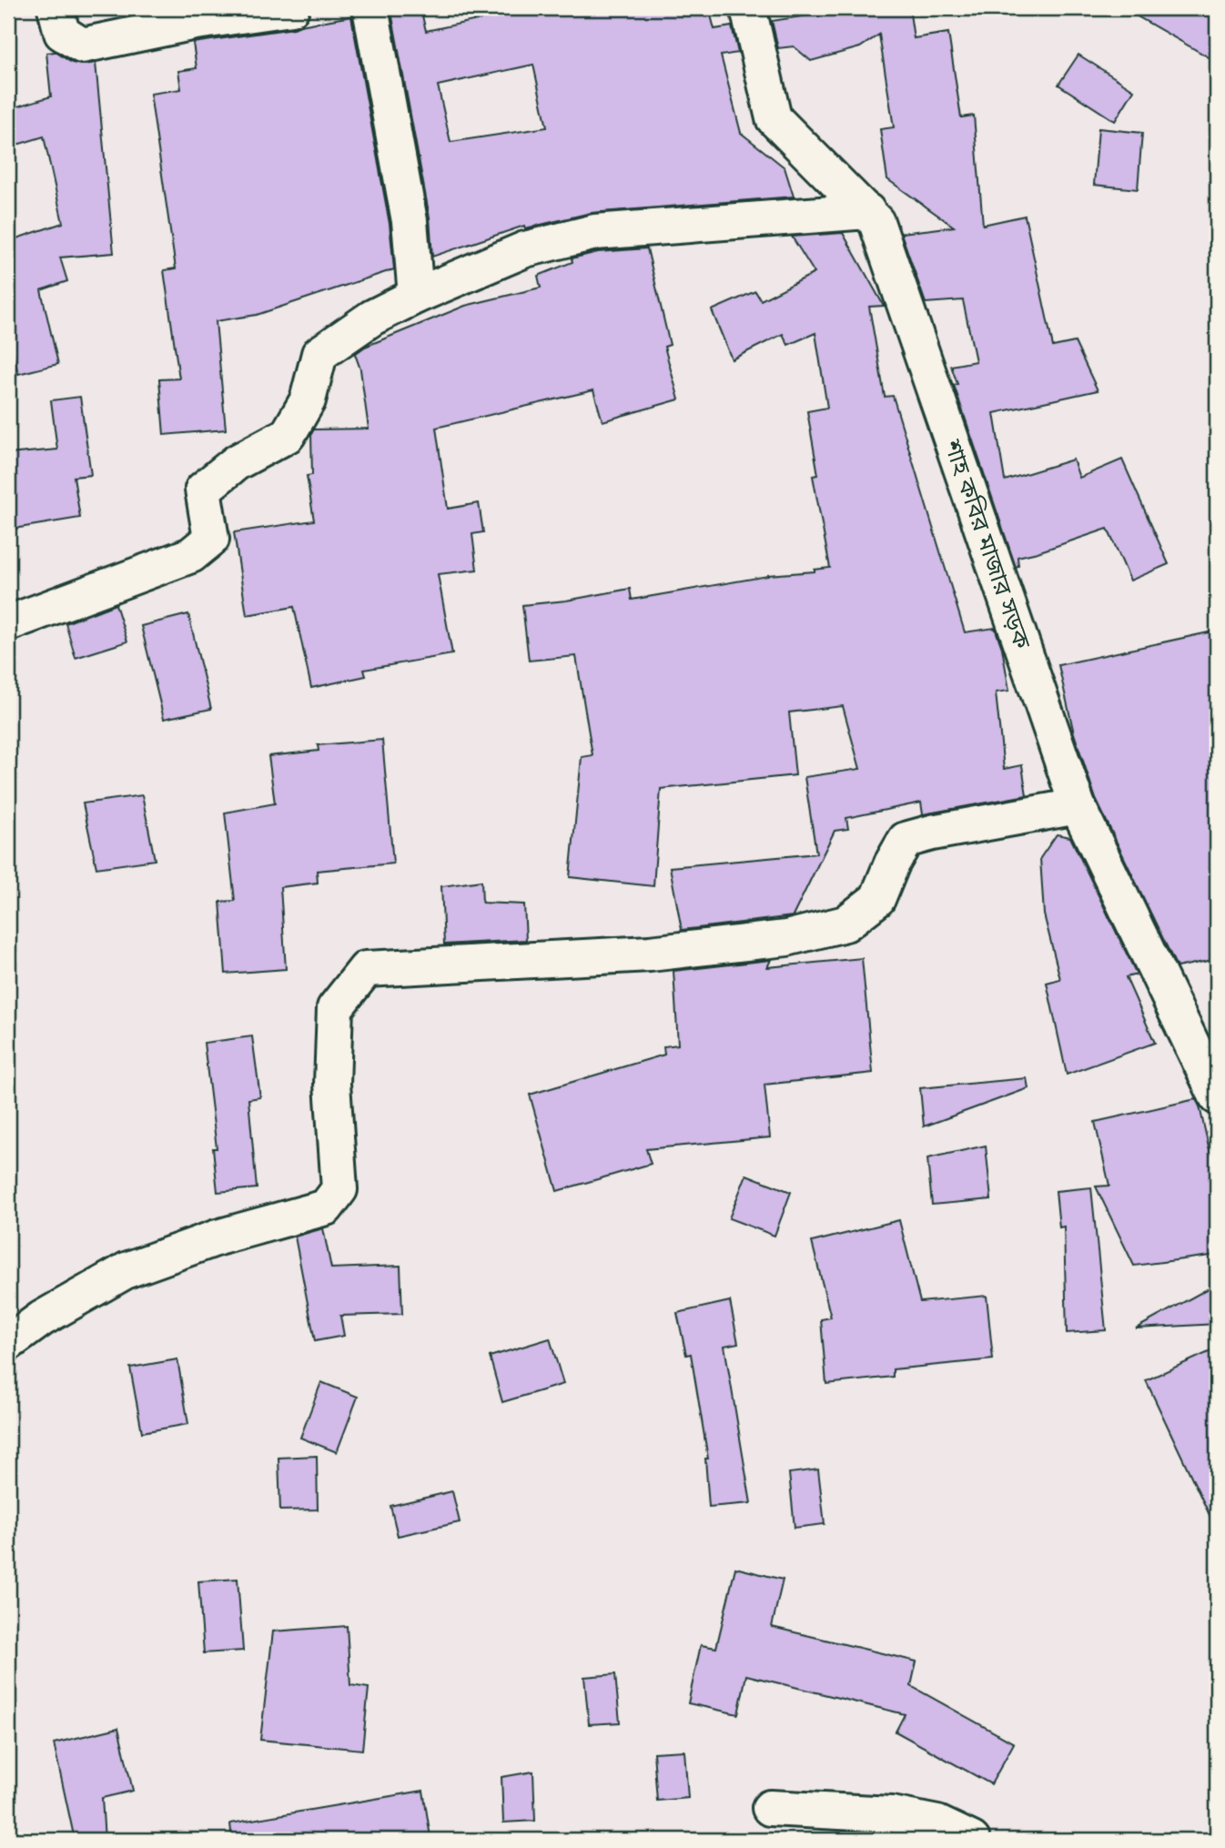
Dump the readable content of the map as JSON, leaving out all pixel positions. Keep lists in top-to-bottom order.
{
  "streets": {
    "street": ["শাহ কবির মাজার সড়ক"]
  }
}
